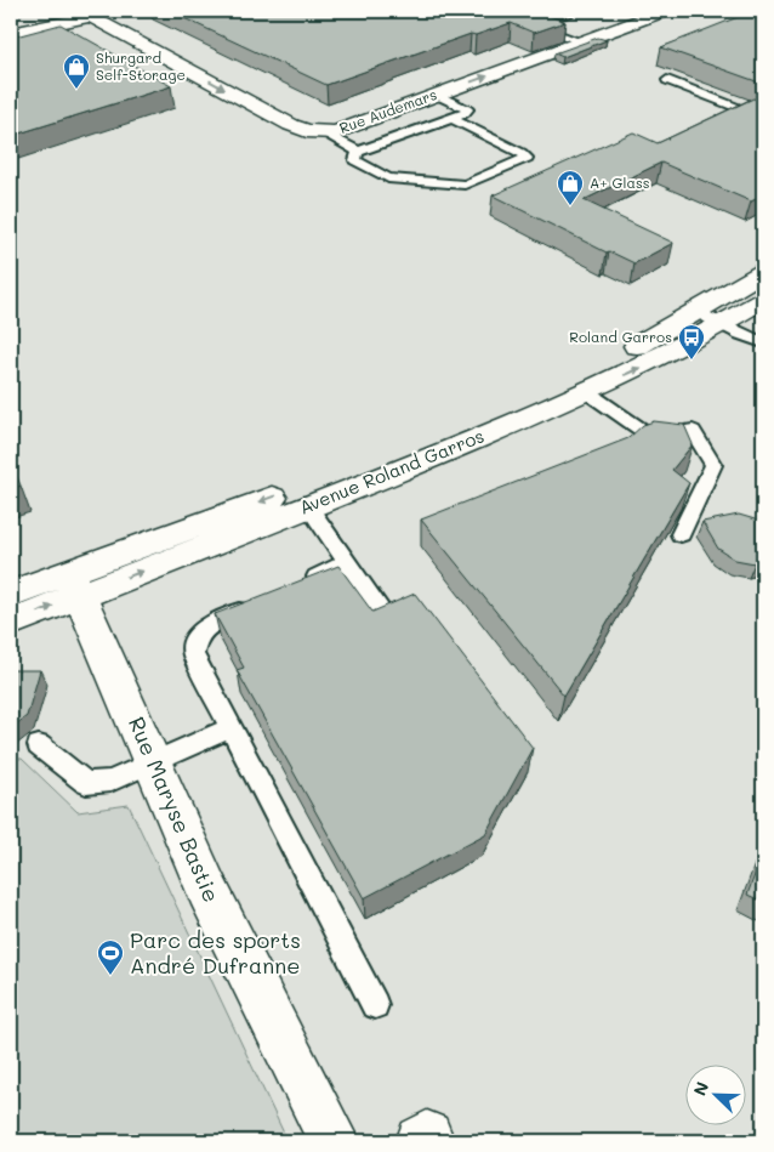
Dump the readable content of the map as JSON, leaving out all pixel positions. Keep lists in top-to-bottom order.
{
  "streets": {
    "street": ["Rue Audemars", "Avenue Roland Garros", "Rue Maryse Bastie"]
  },
  "crossings": [
    ["Avenue Roland Garros", "Rue Maryse Bastie"]
  ],
  "one_way": ["Rue Audemars"],
  "places": {
    "shop": ["Shurgard Self-Storage", "A+ Glass"],
    "bus stop": ["Roland Garros"],
    "sports": ["Parc des sports André Dufranne"]
  },
  "north": "top left"
}
